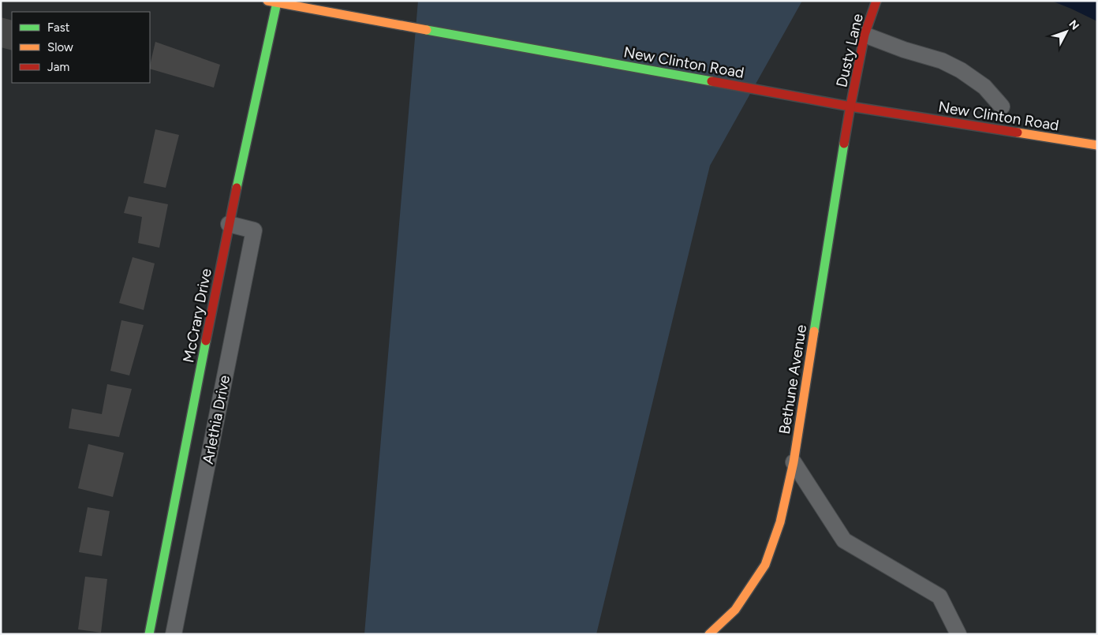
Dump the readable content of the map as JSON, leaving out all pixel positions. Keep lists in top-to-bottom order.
{
  "streets": {
    "street": [
      "Dusty Lane",
      "New Clinton Road",
      "McCrary Drive",
      "Bethune Avenue",
      "Arlethia Drive"
    ]
  },
  "crossings": [
    ["Dusty Lane", "New Clinton Road"],
    ["Dusty Lane", "Bethune Avenue"],
    ["New Clinton Road", "McCrary Drive"],
    ["New Clinton Road", "Bethune Avenue"],
    ["McCrary Drive", "Arlethia Drive"]
  ],
  "legend": ["Fast", "Slow", "Jam"],
  "north": "top right"
}
